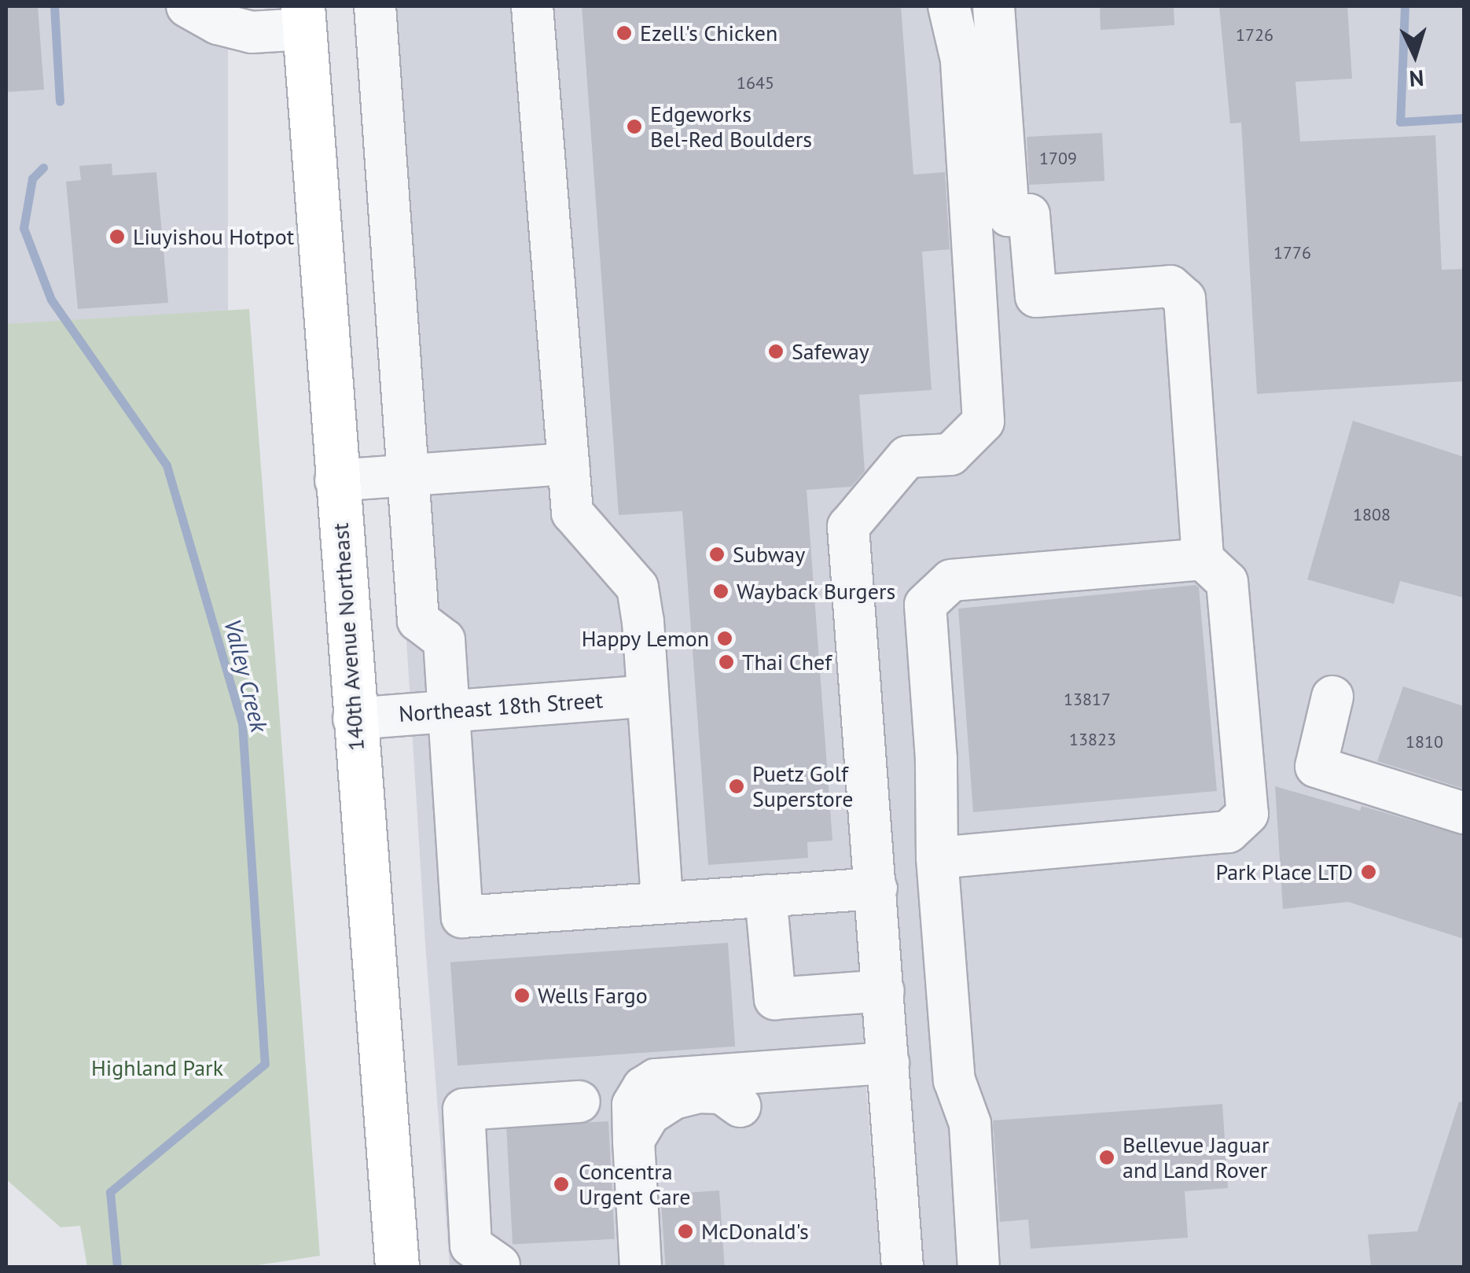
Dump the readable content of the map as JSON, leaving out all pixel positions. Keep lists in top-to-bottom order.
{
  "streets": {
    "main road": ["140th Avenue Northeast"],
    "lane": ["Northeast 18th Street"]
  },
  "crossings": [
    ["140th Avenue Northeast", "Northeast 18th Street"]
  ],
  "water": ["Valley Creek"],
  "parks": ["Highland Park"],
  "places": [
    "Ezell's Chicken",
    "Edgeworks Bel-Red Boulders",
    "Liuyishou Hotpot",
    "Safeway",
    "Subway",
    "Wayback Burgers",
    "Happy Lemon",
    "Thai Chef",
    "Puetz Golf Superstore",
    "Park Place LTD",
    "Wells Fargo",
    "Bellevue Jaguar and Land Rover",
    "Concentra Urgent Care",
    "McDonald's"
  ],
  "house_numbers": [
    "1726",
    "1645",
    "1709",
    "1776",
    "1808",
    "13817",
    "13823",
    "1810"
  ],
  "north": "bottom"
}
